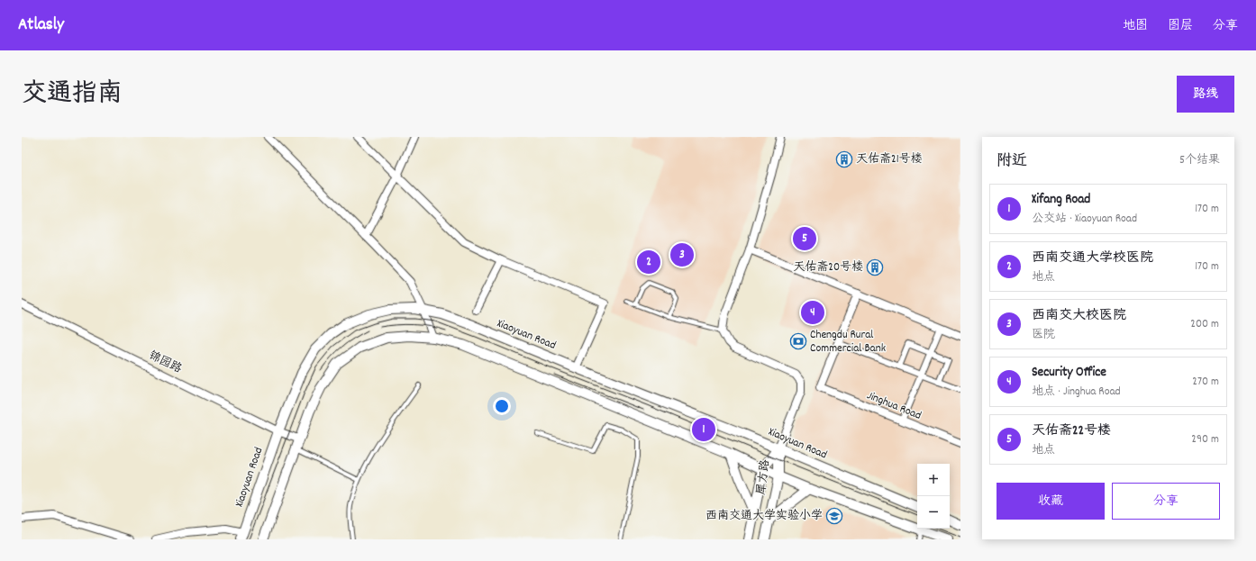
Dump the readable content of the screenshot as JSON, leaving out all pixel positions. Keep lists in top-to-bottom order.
{
  "streets": {
    "street": [
      "Xiaoyuan Road",
      "锦园路",
      "Jinghua Road",
      "犀方路"
    ]
  },
  "crossings": [
    ["Xiaoyuan Road", "锦园路"],
    ["Xiaoyuan Road", "犀方路"]
  ],
  "places": {
    "building": ["天佑斋21号楼", "天佑斋20号楼"],
    "bank": ["Chengdu Rural Commercial Bank"],
    "school or university": ["西南交通大学实验小学"]
  },
  "page": {
    "header": "Atlasly",
    "nav": ["地图", "图层", "分享"],
    "title": "交通指南",
    "buttons": [
      "路线",
      ["收藏", "分享"]
    ],
    "heading": ["附近", "5个结果"],
    "list": [
      {
        "mark": "1",
        "name": "Xifang Road",
        "note": "公交站 · Xiaoyuan Road",
        "value": "170 m"
      },
      {
        "mark": "2",
        "name": "西南交通大学校医院",
        "note": "地点",
        "value": "170 m"
      },
      {
        "mark": "3",
        "name": "西南交大校医院",
        "note": "医院",
        "value": "200 m"
      },
      {
        "mark": "4",
        "name": "Security Office",
        "note": "地点 · Jinghua Road",
        "value": "270 m"
      },
      {
        "mark": "5",
        "name": "天佑斋22号楼",
        "note": "地点",
        "value": "290 m"
      }
    ],
    "pins": [
      "5",
      "3",
      "2",
      "4",
      "1"
    ],
    "map_buttons": ["+", "−"]
  }
}
